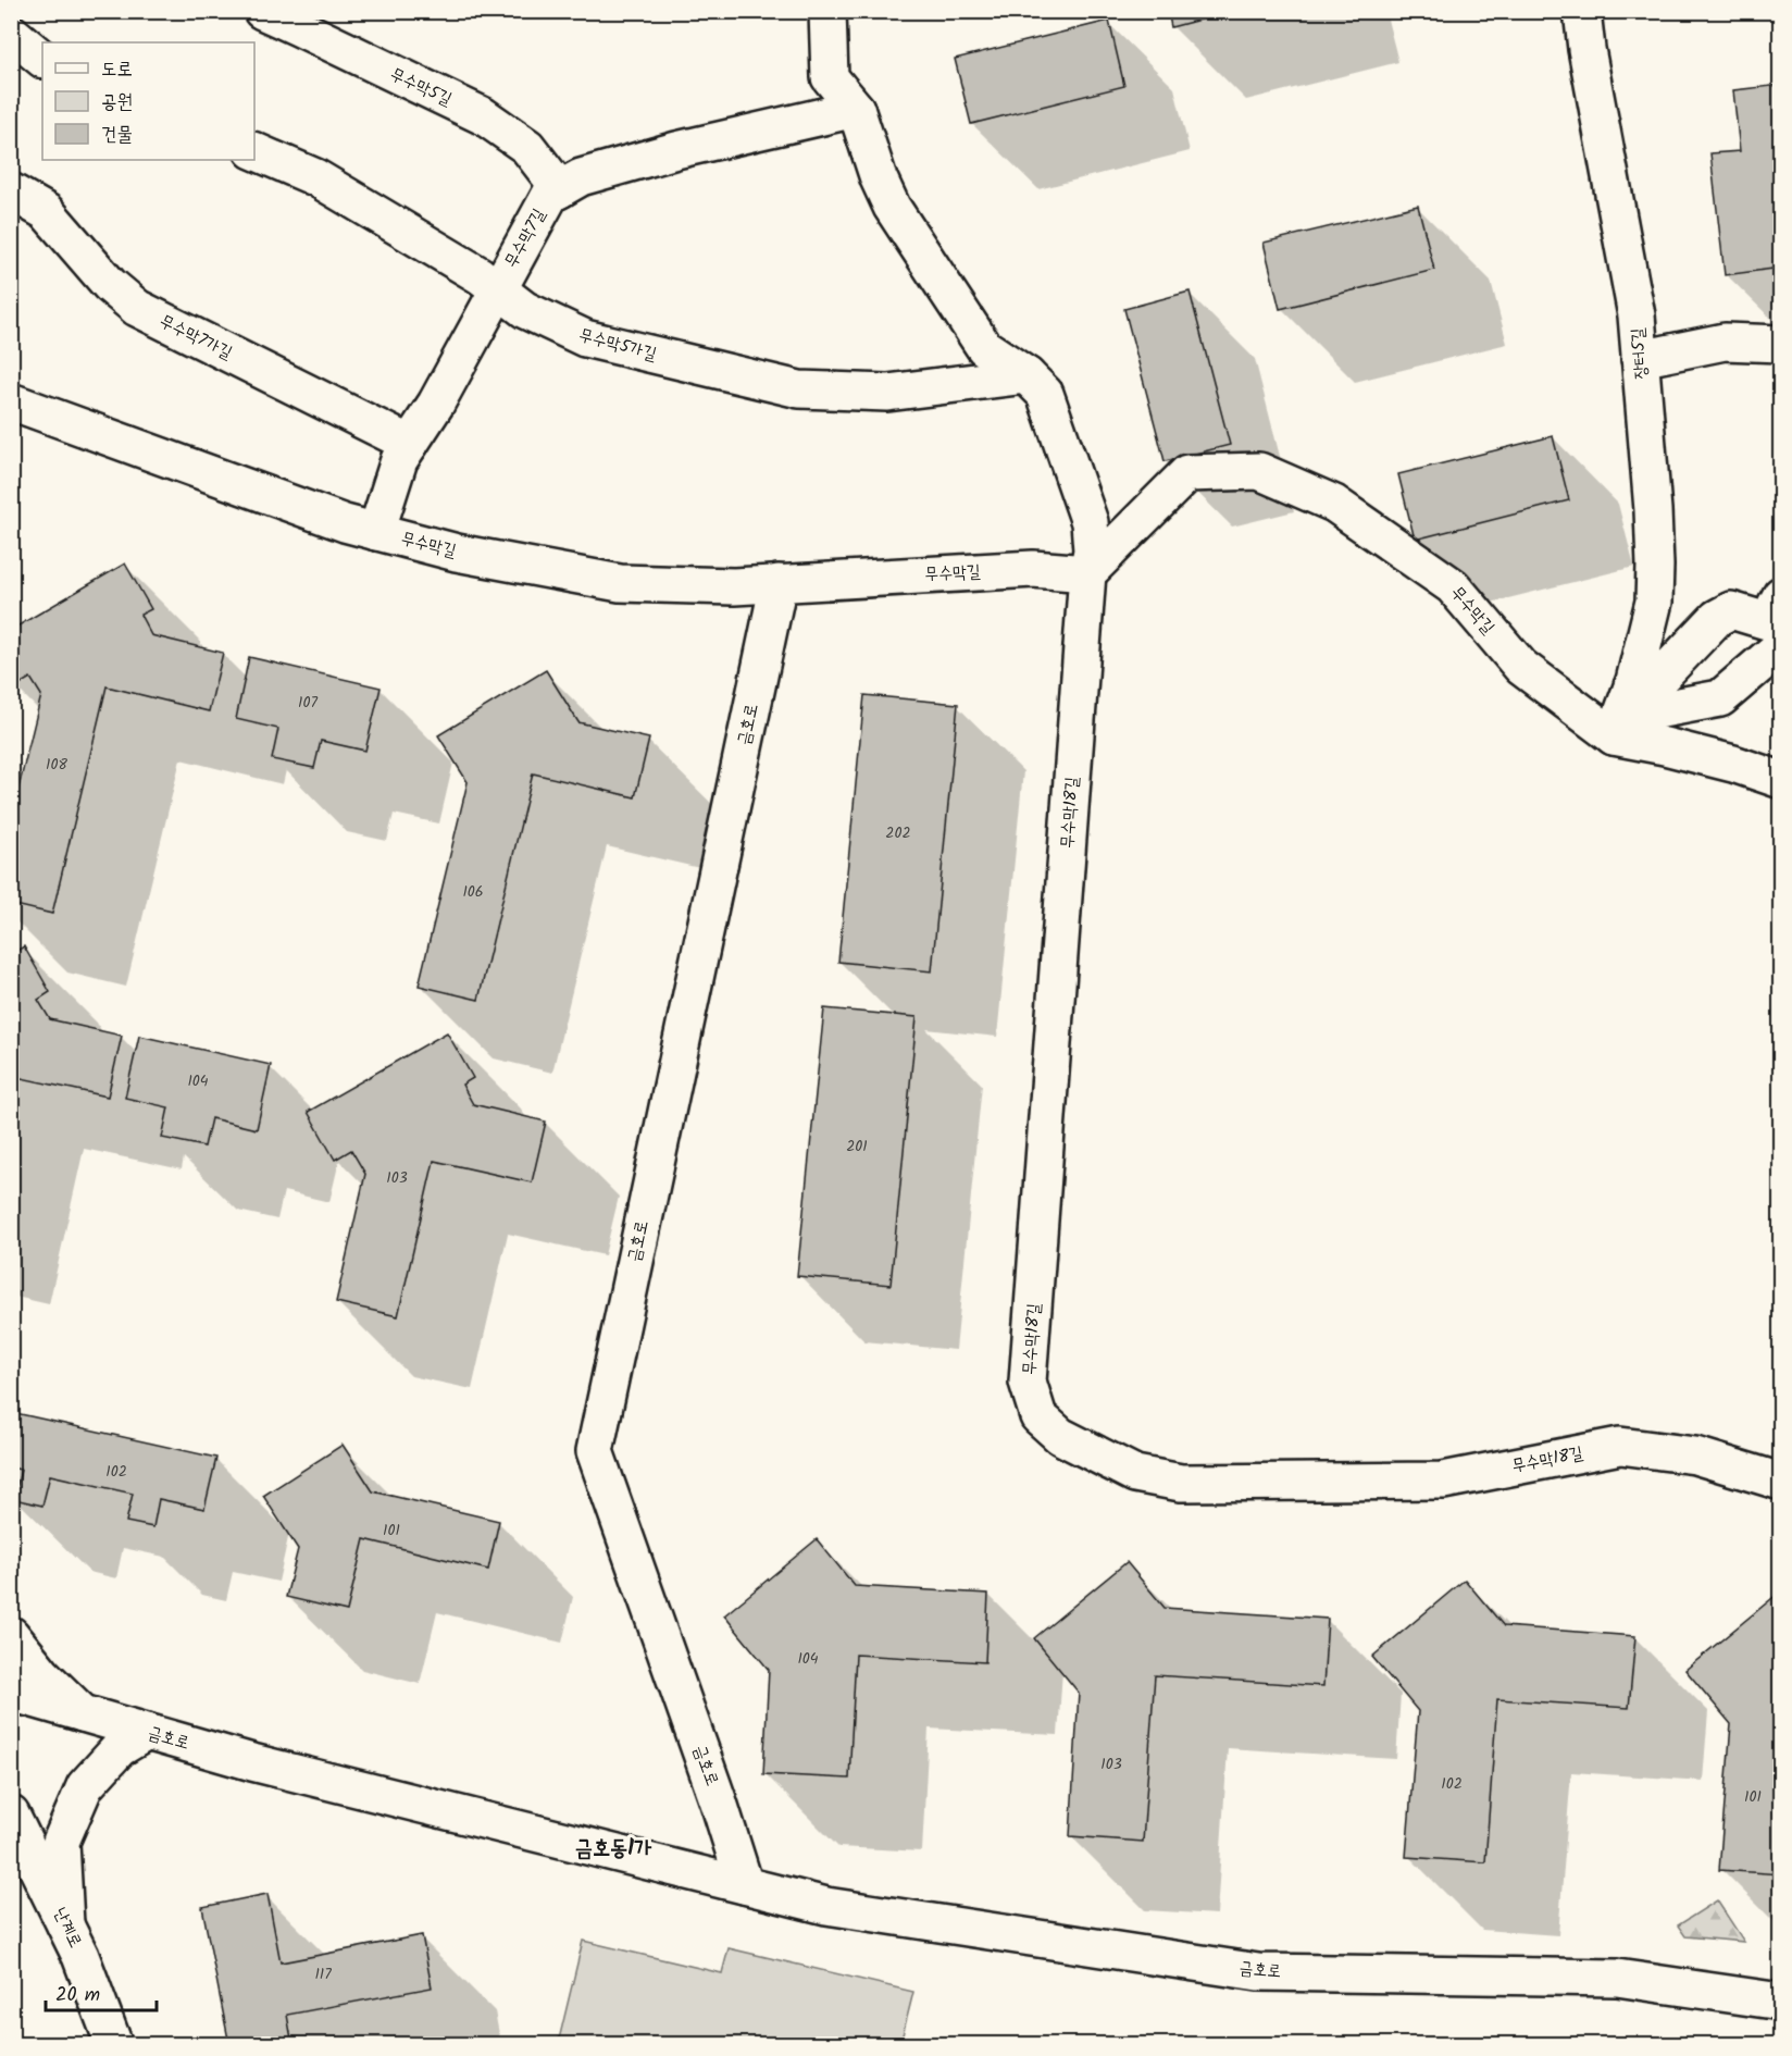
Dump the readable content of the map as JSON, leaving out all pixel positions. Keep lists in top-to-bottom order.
{
  "streets": {
    "street": [
      "무수막5길",
      "무수막7길",
      "무수막7가길",
      "무수막5가길",
      "장터5길",
      "무수막길",
      "금호로",
      "무수막18길",
      "난계로"
    ]
  },
  "crossings": [
    ["무수막5길", "무수막7길"],
    ["무수막7길", "무수막7가길"],
    ["무수막7길", "무수막5가길"],
    ["무수막7길", "무수막길"],
    ["장터5길", "무수막길"],
    ["무수막길", "금호로"],
    ["무수막길", "무수막18길"]
  ],
  "districts": ["금호동1가"],
  "house_numbers": [
    "107",
    "108",
    "202",
    "106",
    "104",
    "201",
    "103",
    "102",
    "101",
    "104",
    "103",
    "102",
    "101",
    "117"
  ],
  "legend": ["도로", "공원", "건물"],
  "scale_bar": "20 m"
}
